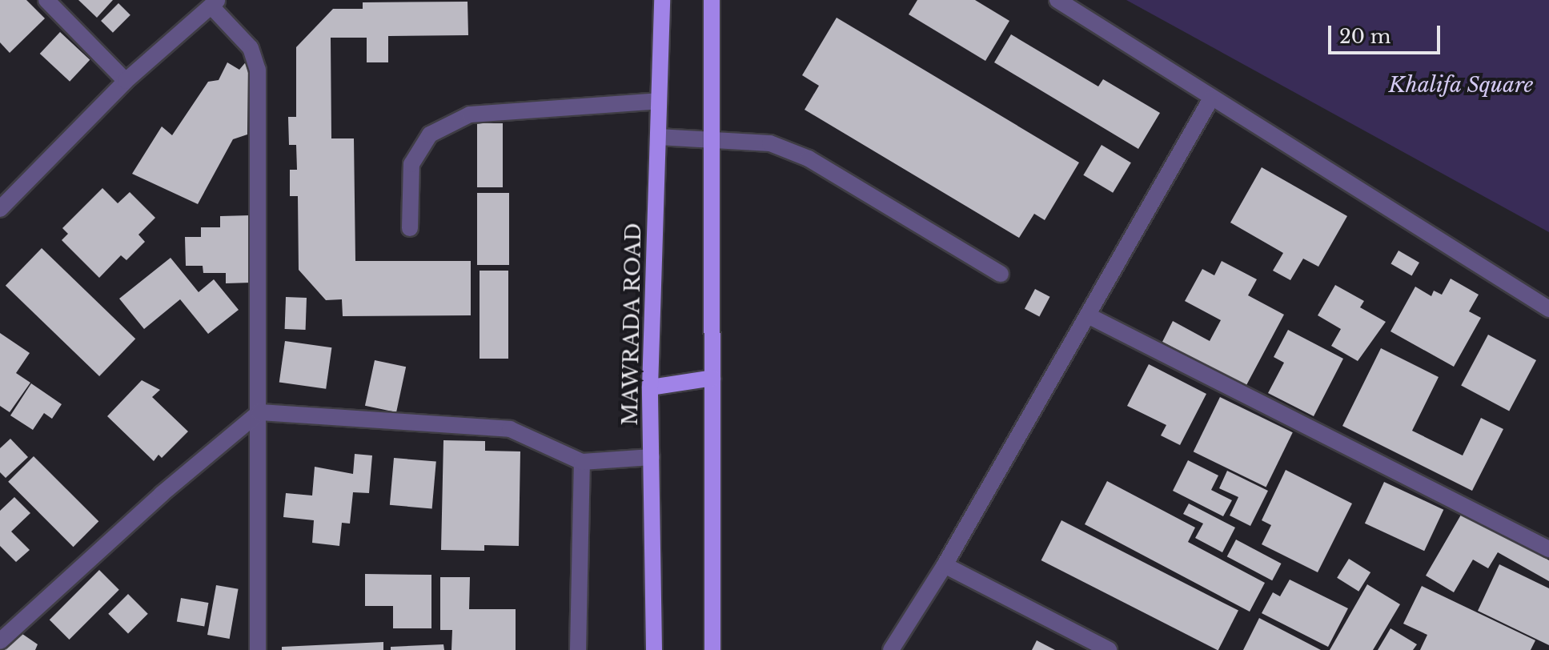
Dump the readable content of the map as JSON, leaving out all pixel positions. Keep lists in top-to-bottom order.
{
  "streets": {
    "main road": ["MAWRADA ROAD"]
  },
  "parks": ["Khalifa Square"],
  "scale_bar": "20 m"
}
